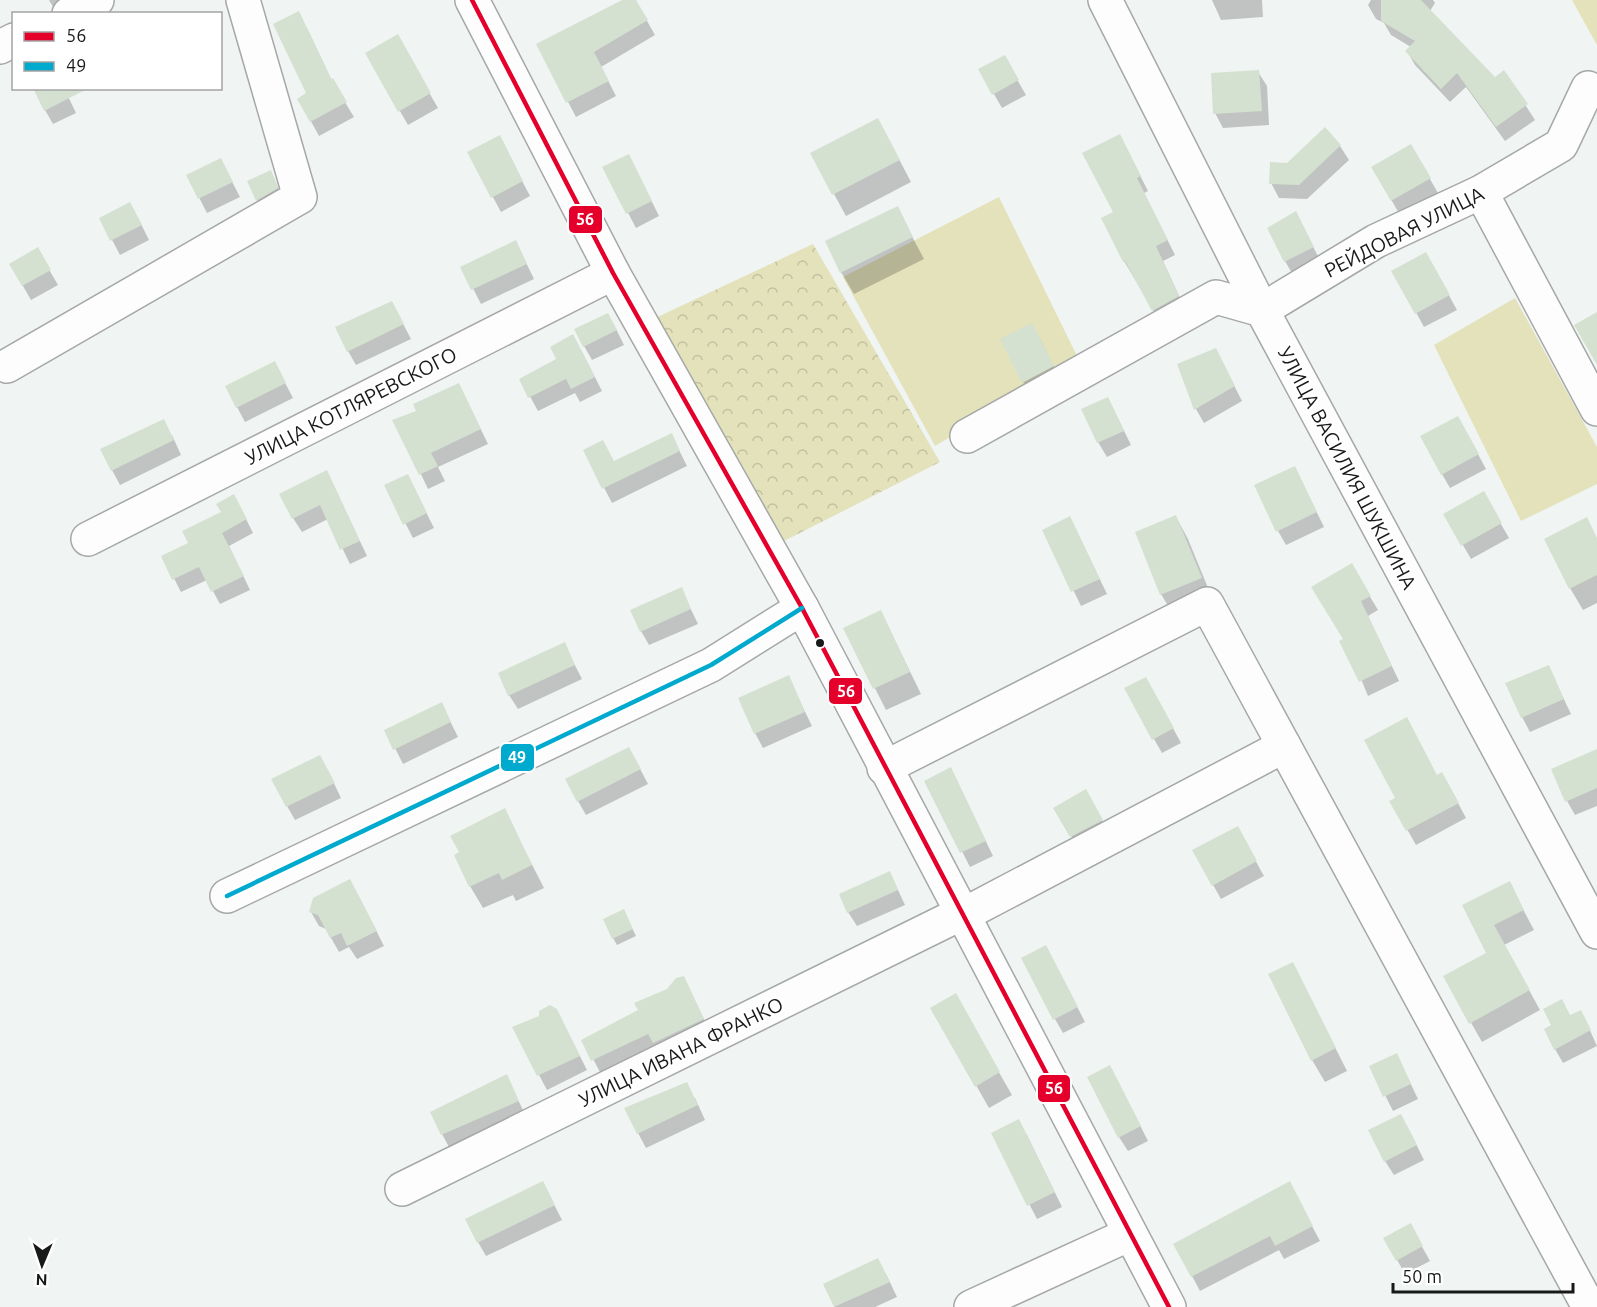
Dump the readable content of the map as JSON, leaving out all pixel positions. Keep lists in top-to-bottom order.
{
  "streets": {
    "street": [
      "РЕЙДОВАЯ УЛИЦА",
      "УЛИЦА КОТЛЯРЕВСКОГО",
      "УЛИЦА ВАСИЛИЯ ШУКШИНА",
      "УЛИЦА ИВАНА ФРАНКО"
    ]
  },
  "crossings": [
    ["РЕЙДОВАЯ УЛИЦА", "УЛИЦА ВАСИЛИЯ ШУКШИНА"]
  ],
  "lines": ["transit line 56", "transit line 49"],
  "legend": ["56", "49"],
  "scale_bar": "50 m",
  "north": "bottom"
}
